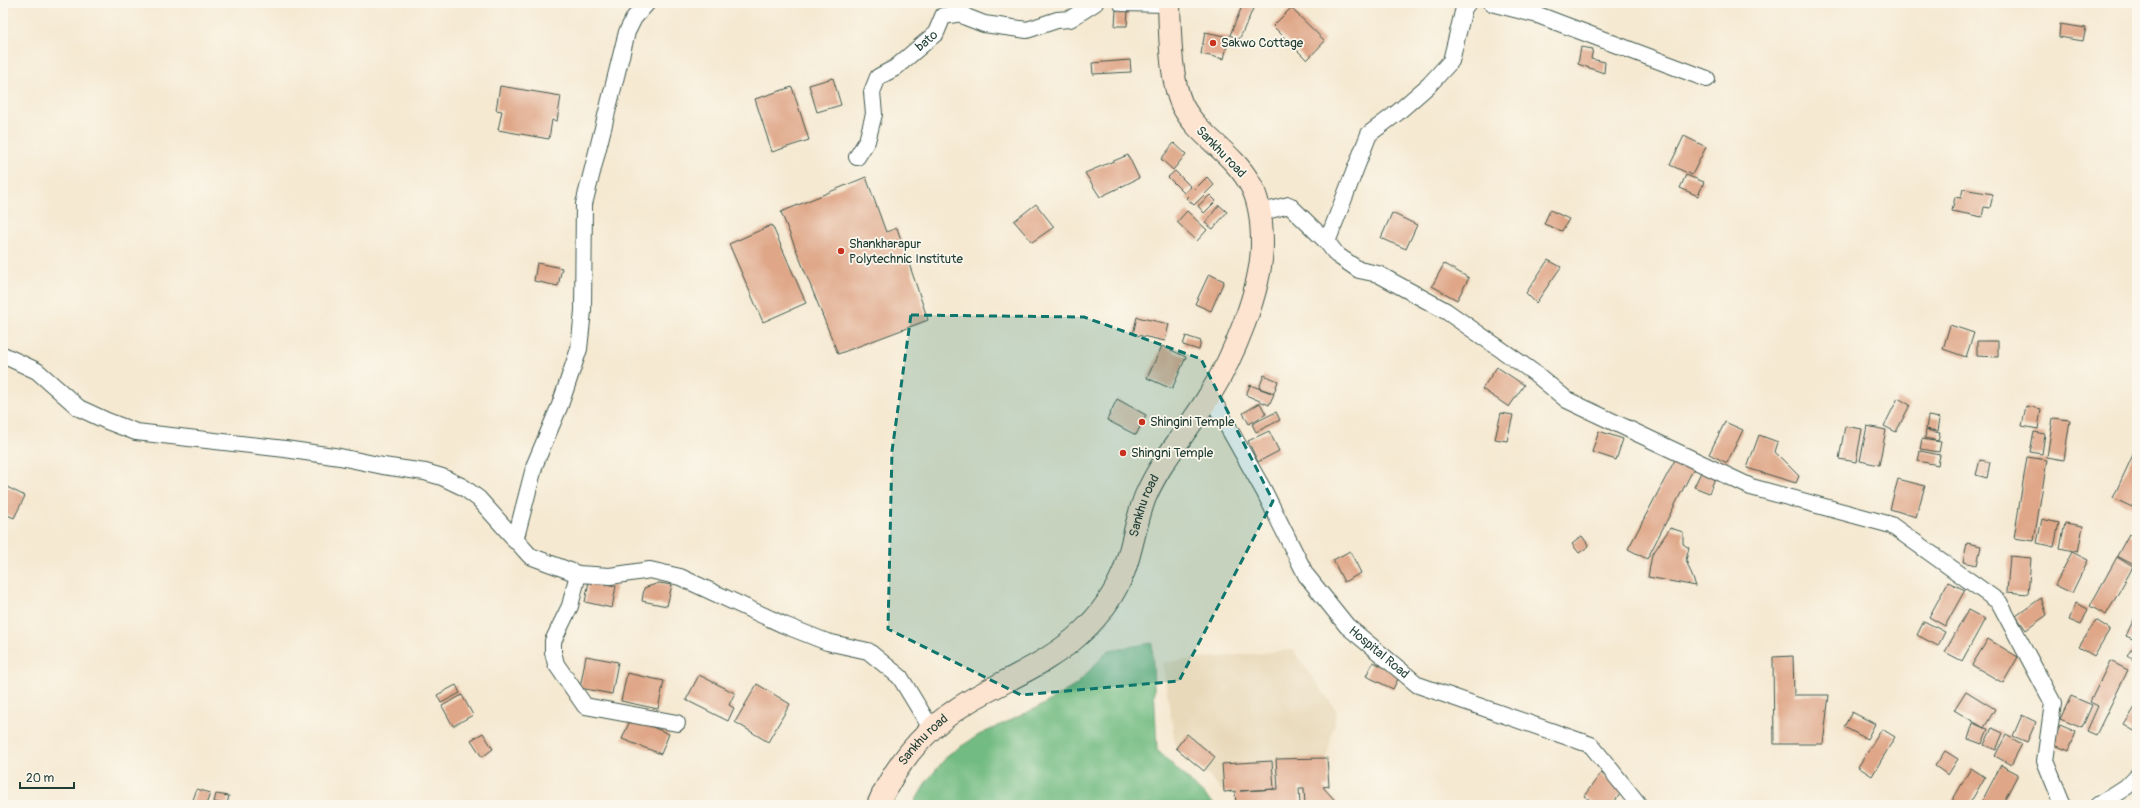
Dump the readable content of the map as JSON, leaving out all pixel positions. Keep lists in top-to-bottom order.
{
  "streets": {
    "main road": ["Sankhu road"],
    "street": ["bato", "Hospital Road"]
  },
  "crossings": [
    ["Sankhu road", "Hospital Road"]
  ],
  "places": [
    "Sakwo Cottage",
    "Shankharapur Polytechnic Institute",
    "Shingini Temple",
    "Shingni Temple"
  ],
  "scale_bar": "20 m"
}
